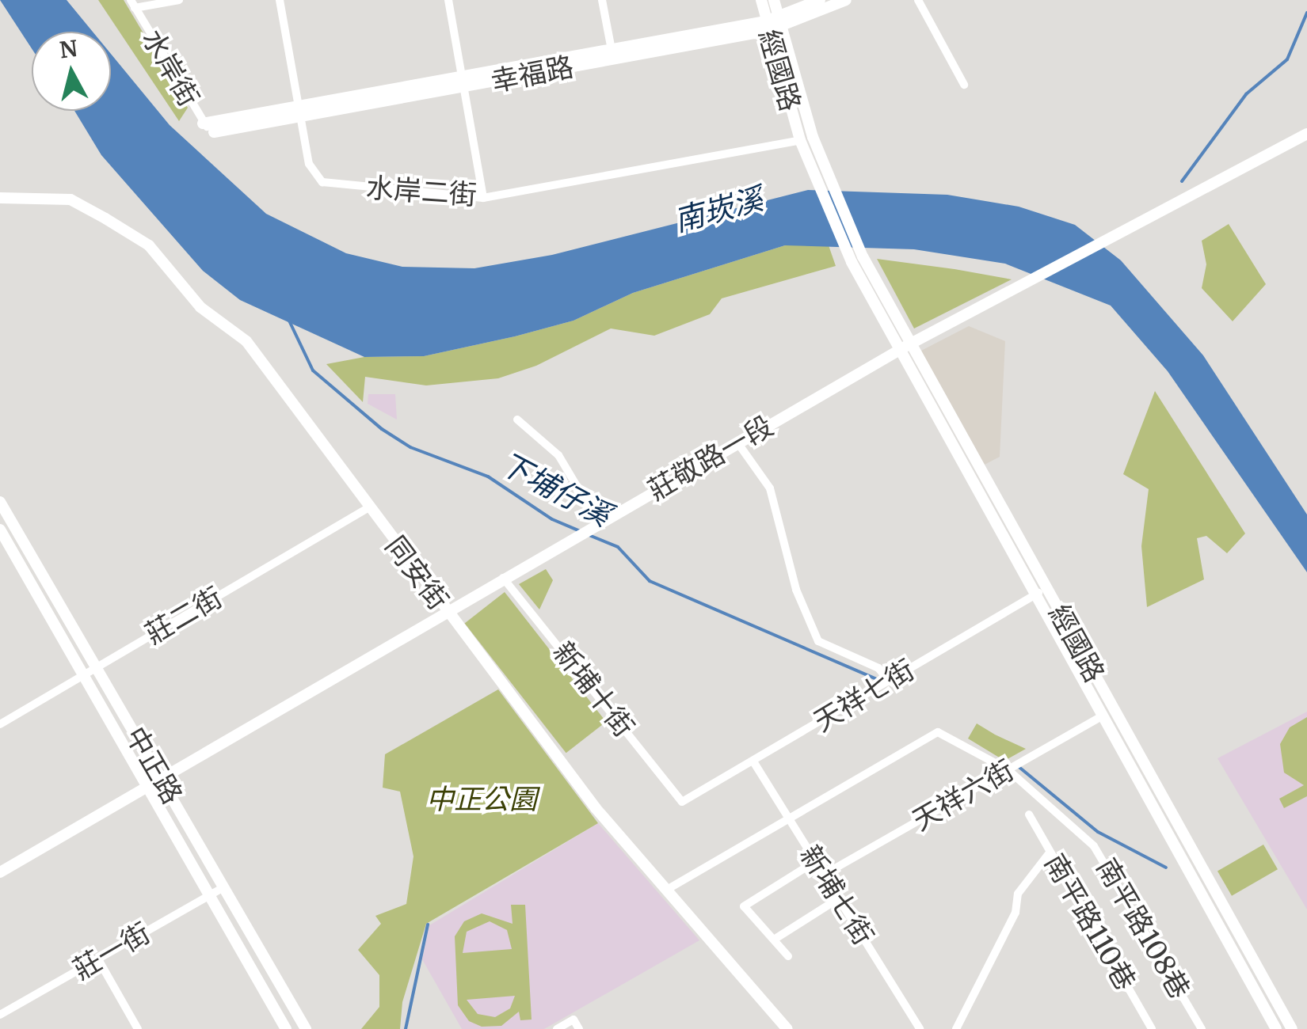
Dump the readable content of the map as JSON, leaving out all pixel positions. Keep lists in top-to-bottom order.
{
  "streets": {
    "street": [
      "水岸街",
      "經國路",
      "幸福路",
      "水岸二街",
      "莊敬路一段",
      "同安街",
      "莊二街",
      "新埔十街",
      "天祥七街",
      "中正路",
      "天祥六街",
      "新埔七街",
      "南平路110巷",
      "南平路108巷",
      "莊一街"
    ]
  },
  "crossings": [
    ["水岸街", "幸福路"],
    ["經國路", "幸福路"],
    ["經國路", "水岸二街"],
    ["經國路", "莊敬路一段"],
    ["經國路", "天祥七街"],
    ["經國路", "天祥六街"],
    ["幸福路", "水岸二街"],
    ["莊敬路一段", "同安街"],
    ["莊敬路一段", "新埔十街"],
    ["莊敬路一段", "中正路"],
    ["同安街", "莊二街"],
    ["莊二街", "中正路"],
    ["新埔十街", "天祥七街"],
    ["天祥七街", "新埔七街"],
    ["中正路", "莊一街"],
    ["天祥六街", "新埔七街"],
    ["天祥六街", "南平路108巷"],
    ["新埔七街", "南平路108巷"]
  ],
  "water": ["南崁溪", "下埔仔溪"],
  "parks": ["中正公園"],
  "north": "top"
}
